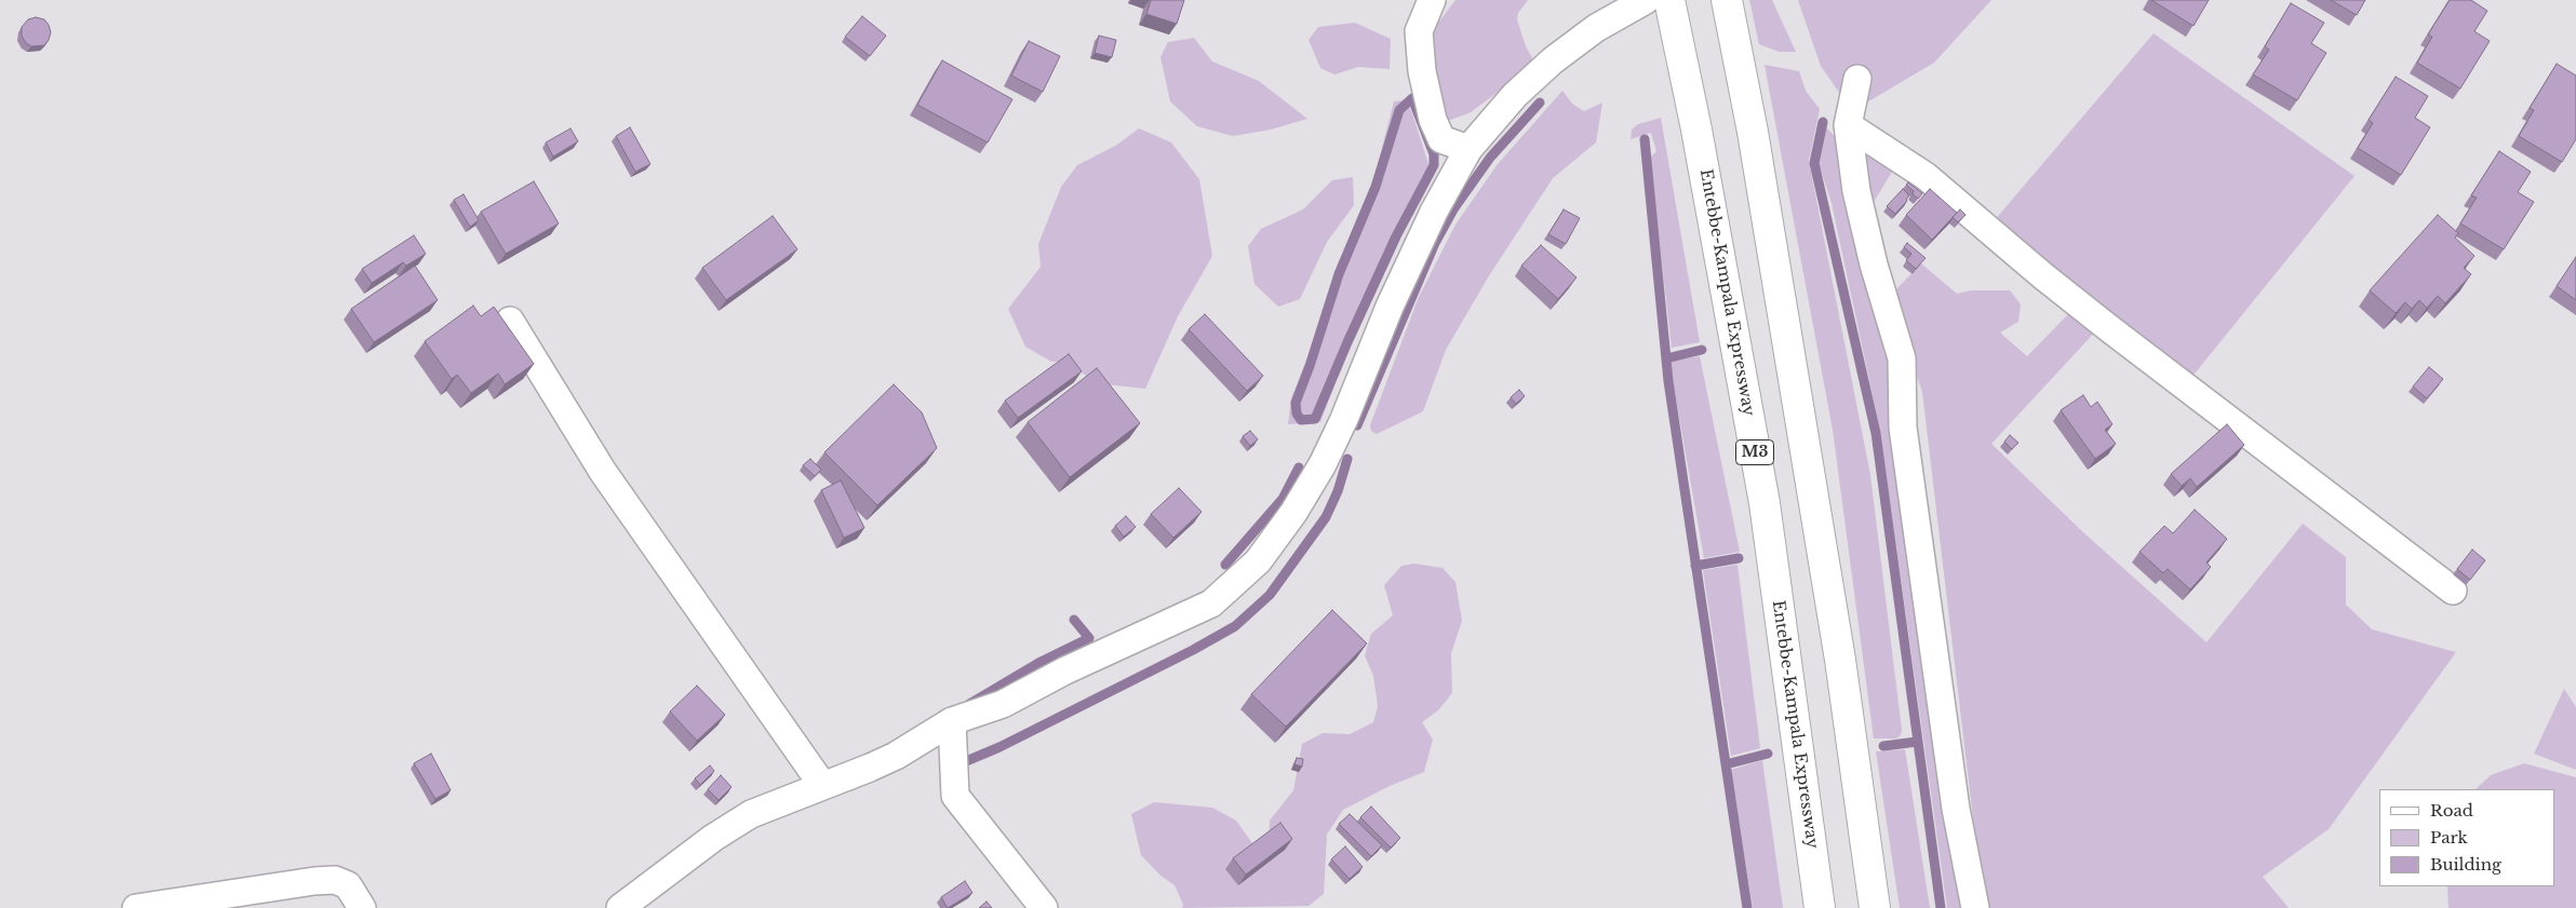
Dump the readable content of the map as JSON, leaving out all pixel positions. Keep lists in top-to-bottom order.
{
  "streets": {
    "highway": ["Entebbe-Kampala Expressway", "M3"]
  },
  "legend": ["Road", "Park", "Building"]
}
